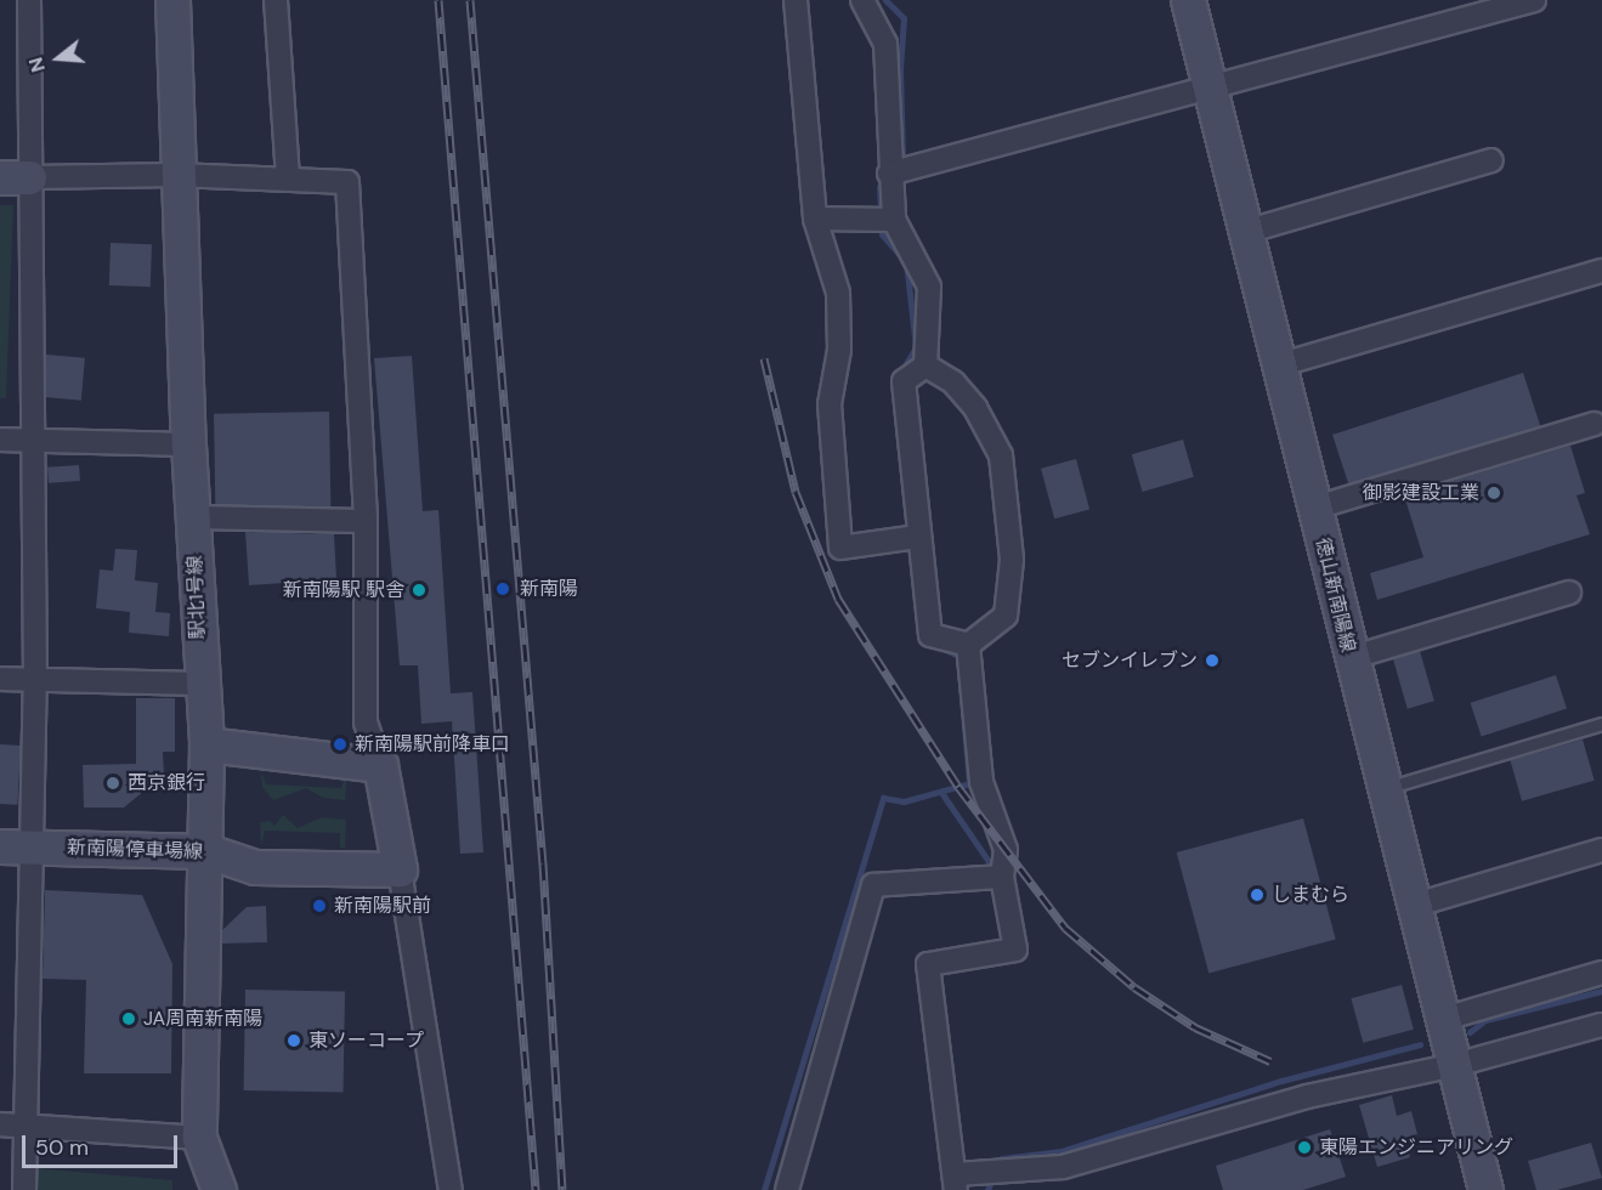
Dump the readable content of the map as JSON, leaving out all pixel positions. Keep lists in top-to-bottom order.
{
  "streets": {
    "main road": ["徳山新南陽線", "駅北1号線", "新南陽停車場線"]
  },
  "crossings": [
    ["駅北1号線", "新南陽停車場線"]
  ],
  "places": [
    "御影建設工業",
    "新南陽",
    "新南陽駅 駅舎",
    "セブンイレブン",
    "新南陽駅前降車口",
    "西京銀行",
    "しまむら",
    "新南陽駅前",
    "JA周南新南陽",
    "東ソーコープ",
    "東陽エンジニアリング"
  ],
  "scale_bar": "50 m",
  "north": "left"
}
